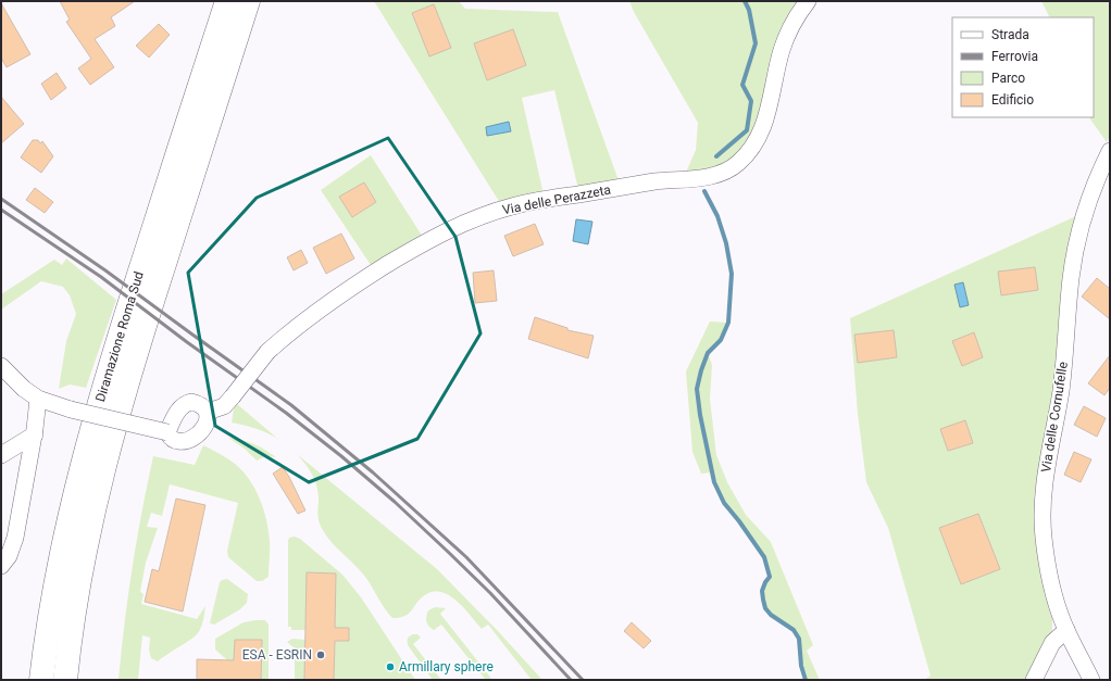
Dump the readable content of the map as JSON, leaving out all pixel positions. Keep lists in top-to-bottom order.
{
  "streets": {
    "highway": ["Diramazione Roma Sud"],
    "street": ["Via delle Perazzeta", "Via delle Cornufelle"]
  },
  "places": ["ESA - ESRIN", "Armillary sphere"],
  "legend": [
    "Strada",
    "Ferrovia",
    "Parco",
    "Edificio"
  ]
}
